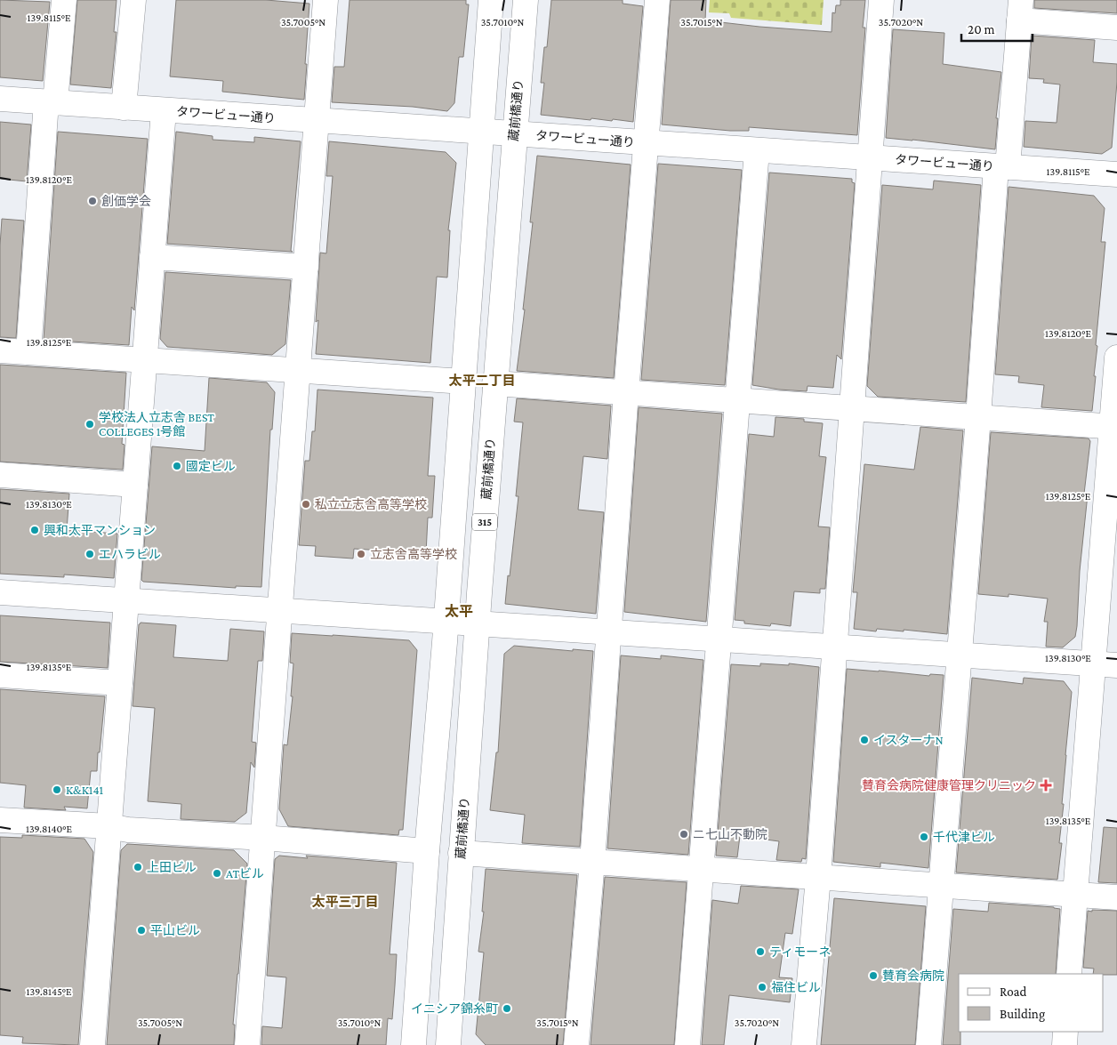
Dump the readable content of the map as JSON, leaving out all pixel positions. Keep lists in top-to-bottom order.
{
  "streets": {
    "street": ["蔵前橋通り", "タワービュー通り", "315"]
  },
  "crossings": [
    ["蔵前橋通り", "タワービュー通り"]
  ],
  "districts": ["太平二丁目", "太平", "太平三丁目"],
  "places": {
    "other": [
      "創価学会",
      "学校法人立志舎 BEST COLLEGES 1号館",
      "國定ビル",
      "私立立志舎高等学校",
      "興和太平マンション",
      "エハラビル",
      "立志舎高等学校",
      "イスターナN",
      "K&K141",
      "ニ七山不動院",
      "千代津ビル",
      "上田ビル",
      "ATビル",
      "平山ビル",
      "ティモーネ",
      "賛育会病院",
      "福住ビル",
      "イニシア錦糸町"
    ],
    "health": ["賛育会病院健康管理クリニック"]
  },
  "legend": ["Road", "Building"],
  "scale_bar": "20 m",
  "coordinates": [
    "139.8115°E",
    "35.7005°N",
    "35.7010°N",
    "35.7015°N",
    "35.7020°N",
    "139.8120°E",
    "139.8125°E",
    "139.8130°E",
    "139.8135°E",
    "139.8140°E",
    "139.8145°E"
  ]
}
